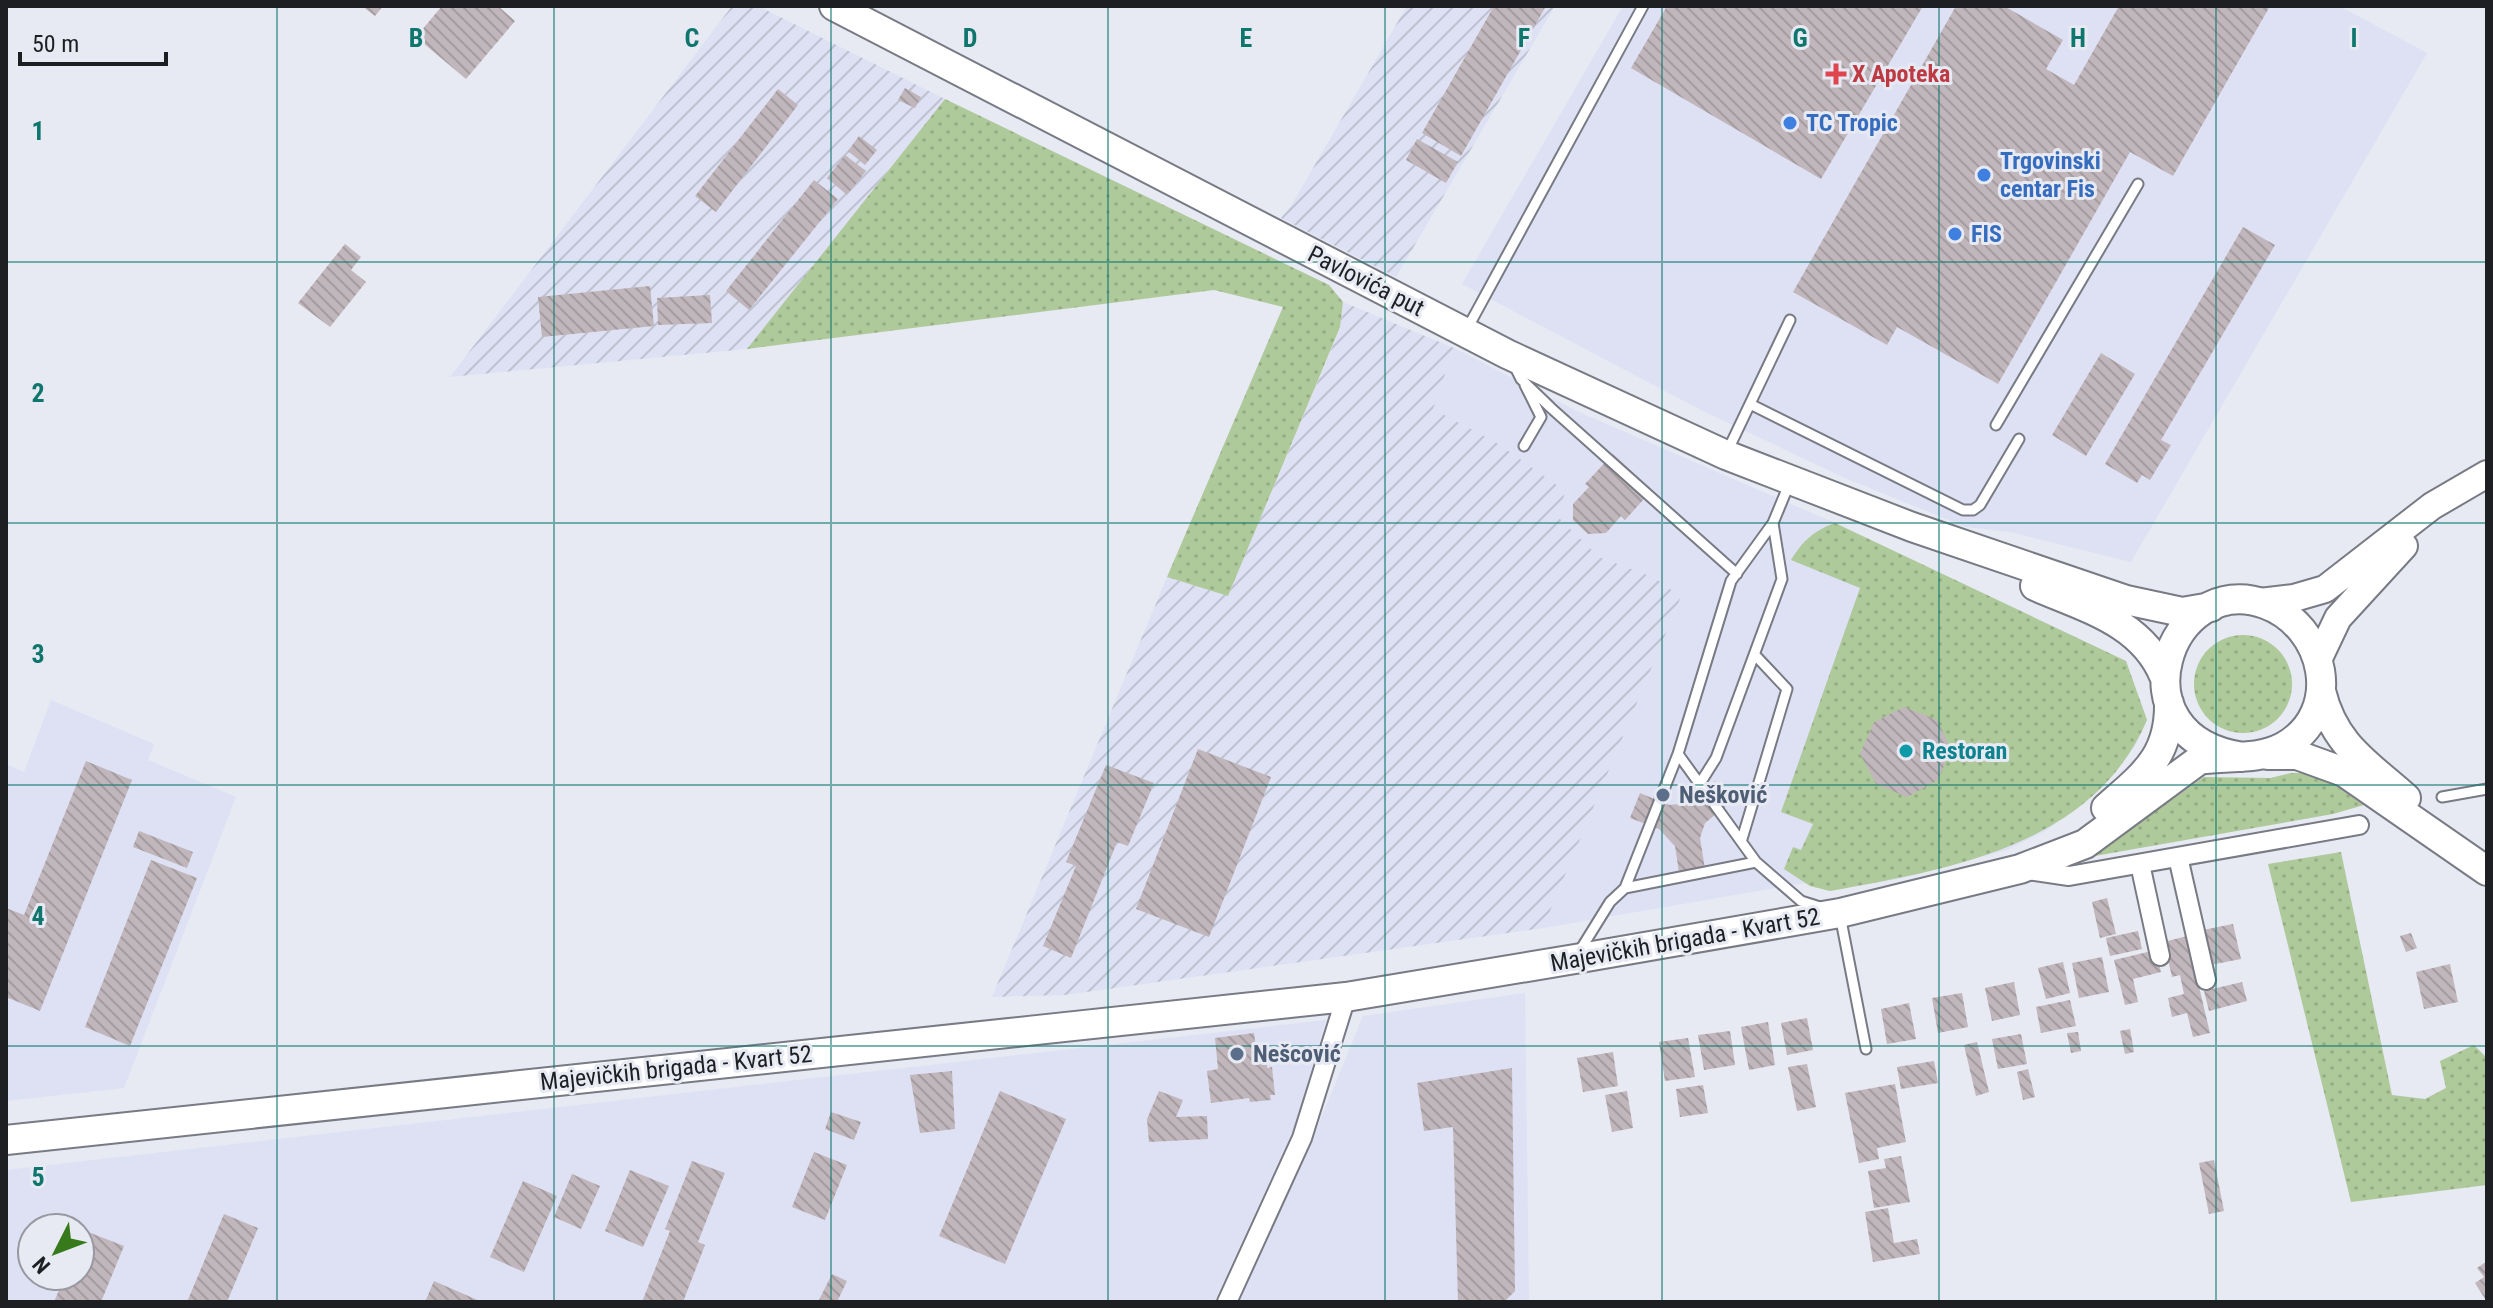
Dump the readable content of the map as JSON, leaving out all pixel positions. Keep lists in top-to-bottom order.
{
  "streets": {
    "main road": ["Pavlovića put", "Majevičkih brigada - Kvart 52"]
  },
  "places": {
    "health": ["X Apoteka"],
    "other": [
      "TC Tropic",
      "Trgovinski centar Fis",
      "FIS",
      "Restoran",
      "Nešković",
      "Nešcović"
    ]
  },
  "scale_bar": "50 m",
  "north": "bottom left",
  "grid": {
    "columns": [
      "B",
      "C",
      "D",
      "E",
      "F",
      "G",
      "H",
      "I"
    ],
    "rows": [
      "1",
      "2",
      "3",
      "4",
      "5"
    ]
  }
}
